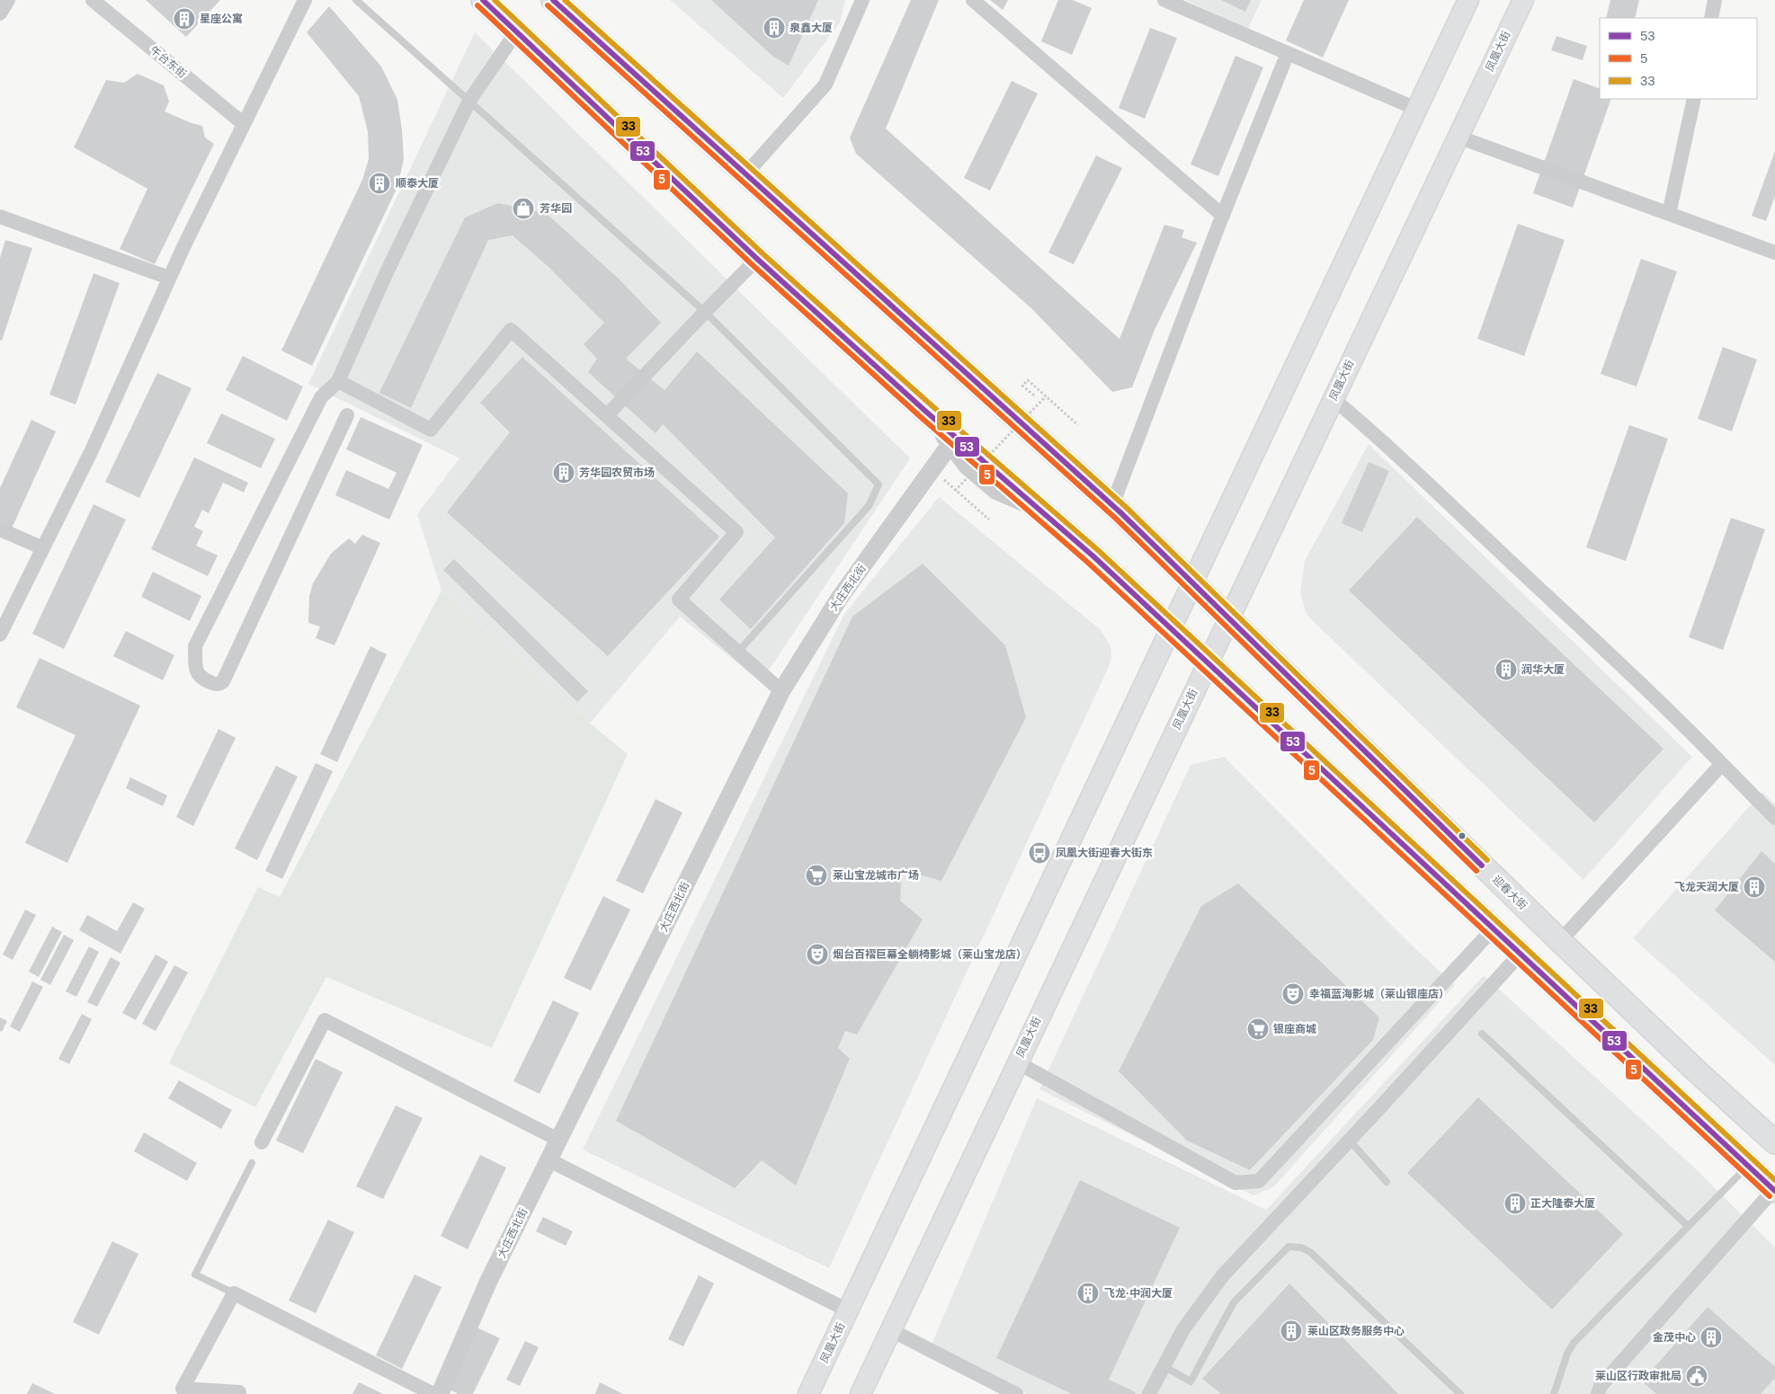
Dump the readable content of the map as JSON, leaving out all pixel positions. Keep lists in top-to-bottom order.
{
  "streets": {
    "main road": ["凤凰大街", "迎春大街"],
    "street": ["午台东街", "大庄西北街"]
  },
  "crossings": [
    ["凤凰大街", "迎春大街"]
  ],
  "places": {
    "building": [
      "星座公寓",
      "泉鑫大厦",
      "顺泰大厦",
      "芳华园农贸市场",
      "润华大厦",
      "飞龙天润大厦",
      "正大隆泰大厦",
      "飞龙·中润大厦",
      "莱山区政务服务中心",
      "金茂中心"
    ],
    "shop": ["芳华园"],
    "bus stop": ["凤凰大街迎春大街东"],
    "supermarket": ["莱山宝龙城市广场", "银座商城"],
    "theatre": ["烟台百褶巨幕全躺椅影城（莱山宝龙店）", "幸福蓝海影城（莱山银座店）"],
    "public building": ["莱山区行政审批局"]
  },
  "lines": ["transit line 53", "transit line 33", "transit line 5"],
  "legend": ["53", "5", "33"]
}
